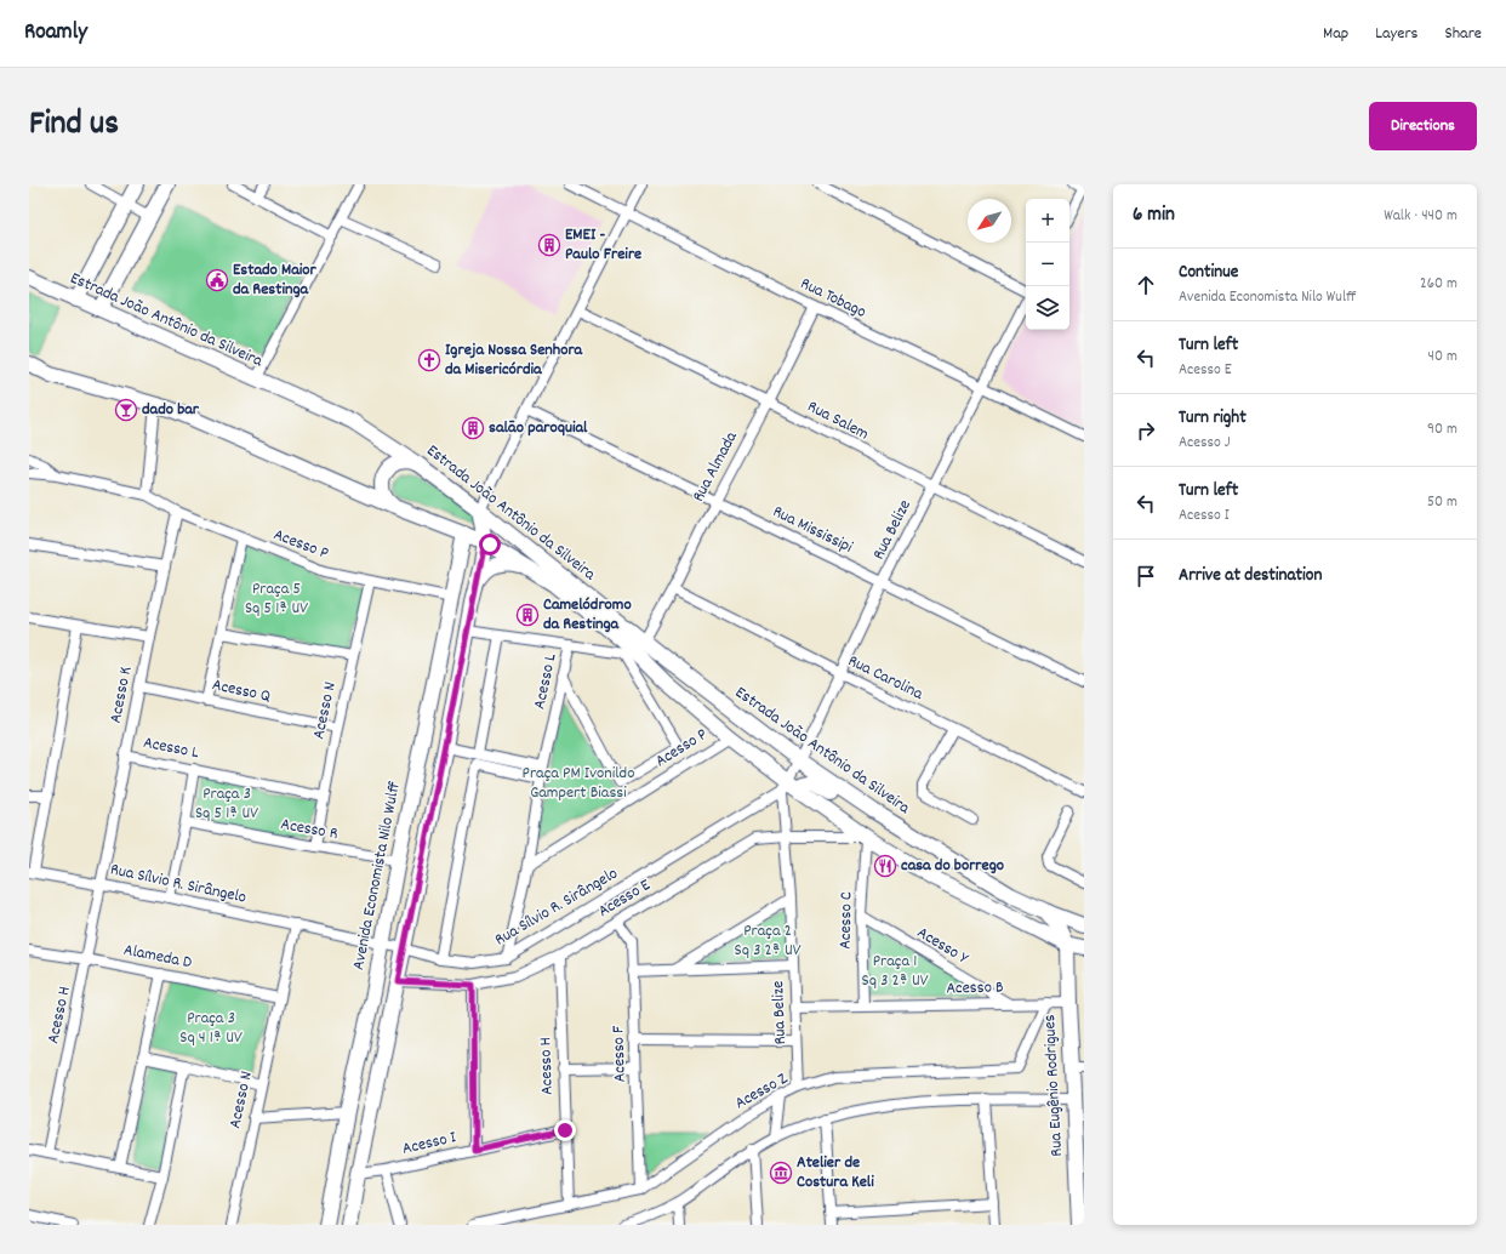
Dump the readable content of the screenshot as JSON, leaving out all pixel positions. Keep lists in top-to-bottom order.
{
  "streets": {
    "main road": ["Estrada João Antônio da Silveira", "Avenida Economista Nilo Wulff", "Rua Eugênio Rodrigues"],
    "street": [
      "Rua Tobago",
      "Rua Salem",
      "Rua Almada",
      "Rua Mississipi",
      "Rua Belize",
      "Acesso P",
      "Rua Carolina",
      "Acesso L",
      "Acesso Q",
      "Acesso K",
      "Acesso N",
      "Acesso R",
      "Rua Sílvio R. Sirângelo",
      "Acesso E",
      "Acesso C",
      "Acesso Y",
      "Alameda D",
      "Acesso B",
      "Acesso H",
      "Acesso F",
      "Acesso Z",
      "Acesso I"
    ]
  },
  "crossings": [
    ["Rua Tobago", "Rua Almada"],
    ["Rua Tobago", "Rua Belize"],
    ["Estrada João Antônio da Silveira", "Rua Almada"],
    ["Estrada João Antônio da Silveira", "Rua Belize"],
    ["Estrada João Antônio da Silveira", "Acesso P"],
    ["Estrada João Antônio da Silveira", "Avenida Economista Nilo Wulff"],
    ["Estrada João Antônio da Silveira", "Rua Sílvio R. Sirângelo"],
    ["Estrada João Antônio da Silveira", "Acesso E"],
    ["Estrada João Antônio da Silveira", "Acesso C"],
    ["Estrada João Antônio da Silveira", "Rua Eugênio Rodrigues"],
    ["Rua Salem", "Rua Almada"],
    ["Rua Salem", "Rua Belize"],
    ["Rua Almada", "Rua Mississipi"],
    ["Rua Almada", "Rua Carolina"],
    ["Rua Mississipi", "Rua Belize"],
    ["Rua Belize", "Rua Carolina"],
    ["Rua Belize", "Rua Sílvio R. Sirângelo"],
    ["Rua Belize", "Acesso E"],
    ["Rua Belize", "Acesso B"],
    ["Rua Belize", "Acesso Z"],
    ["Acesso P", "Acesso K"],
    ["Acesso P", "Acesso N"],
    ["Acesso P", "Avenida Economista Nilo Wulff"],
    ["Acesso L", "Acesso K"],
    ["Acesso L", "Acesso N"],
    ["Acesso Q", "Acesso K"],
    ["Acesso Q", "Acesso N"],
    ["Acesso K", "Rua Sílvio R. Sirângelo"],
    ["Acesso K", "Acesso H"],
    ["Acesso N", "Acesso R"],
    ["Acesso N", "Rua Sílvio R. Sirângelo"],
    ["Acesso N", "Alameda D"],
    ["Acesso R", "Avenida Economista Nilo Wulff"],
    ["Avenida Economista Nilo Wulff", "Rua Sílvio R. Sirângelo"],
    ["Rua Sílvio R. Sirângelo", "Acesso H"],
    ["Acesso E", "Acesso C"],
    ["Acesso E", "Acesso H"],
    ["Acesso E", "Acesso F"],
    ["Acesso C", "Acesso Y"],
    ["Acesso C", "Acesso B"],
    ["Acesso Y", "Acesso B"],
    ["Alameda D", "Acesso H"],
    ["Acesso B", "Rua Eugênio Rodrigues"],
    ["Acesso B", "Acesso Z"],
    ["Acesso H", "Acesso Z"],
    ["Acesso H", "Acesso I"],
    ["Acesso F", "Acesso Z"]
  ],
  "parks": [
    "Praça 5 Sq 5 1ª UV",
    "Praça PM Ivonildo Gampert Biassi",
    "Praça 3 Sq 5 1ª UV",
    "Praça 2 Sq 3 2ª UV",
    "Praça 1 Sq 3 2ª UV",
    "Praça 3 Sq 4 1ª UV"
  ],
  "places": {
    "building": ["EMEI - Paulo Freire", "salão paroquial", "Camelódromo da Restinga"],
    "public building": ["Estado Maior da Restinga"],
    "church": ["Igreja Nossa Senhora da Misericórdia"],
    "bar": ["dado bar"],
    "restaurant": ["casa do borrego"],
    "museum": ["Atelier de Costura Keli"]
  },
  "north": "bottom left",
  "page": {
    "header": "Roamly",
    "nav": ["Map", "Layers", "Share"],
    "title": "Find us",
    "buttons": "Directions",
    "heading": ["6 min", "Walk · 440 m"],
    "map_buttons": ["+", "−"],
    "list": [
      ["Continue", "Avenida Economista Nilo Wulff", "260 m"],
      ["Turn left", "Acesso E", "40 m"],
      ["Turn right", "Acesso J", "90 m"],
      ["Turn left", "Acesso I", "50 m"],
      "Arrive at destination"
    ]
  }
}
